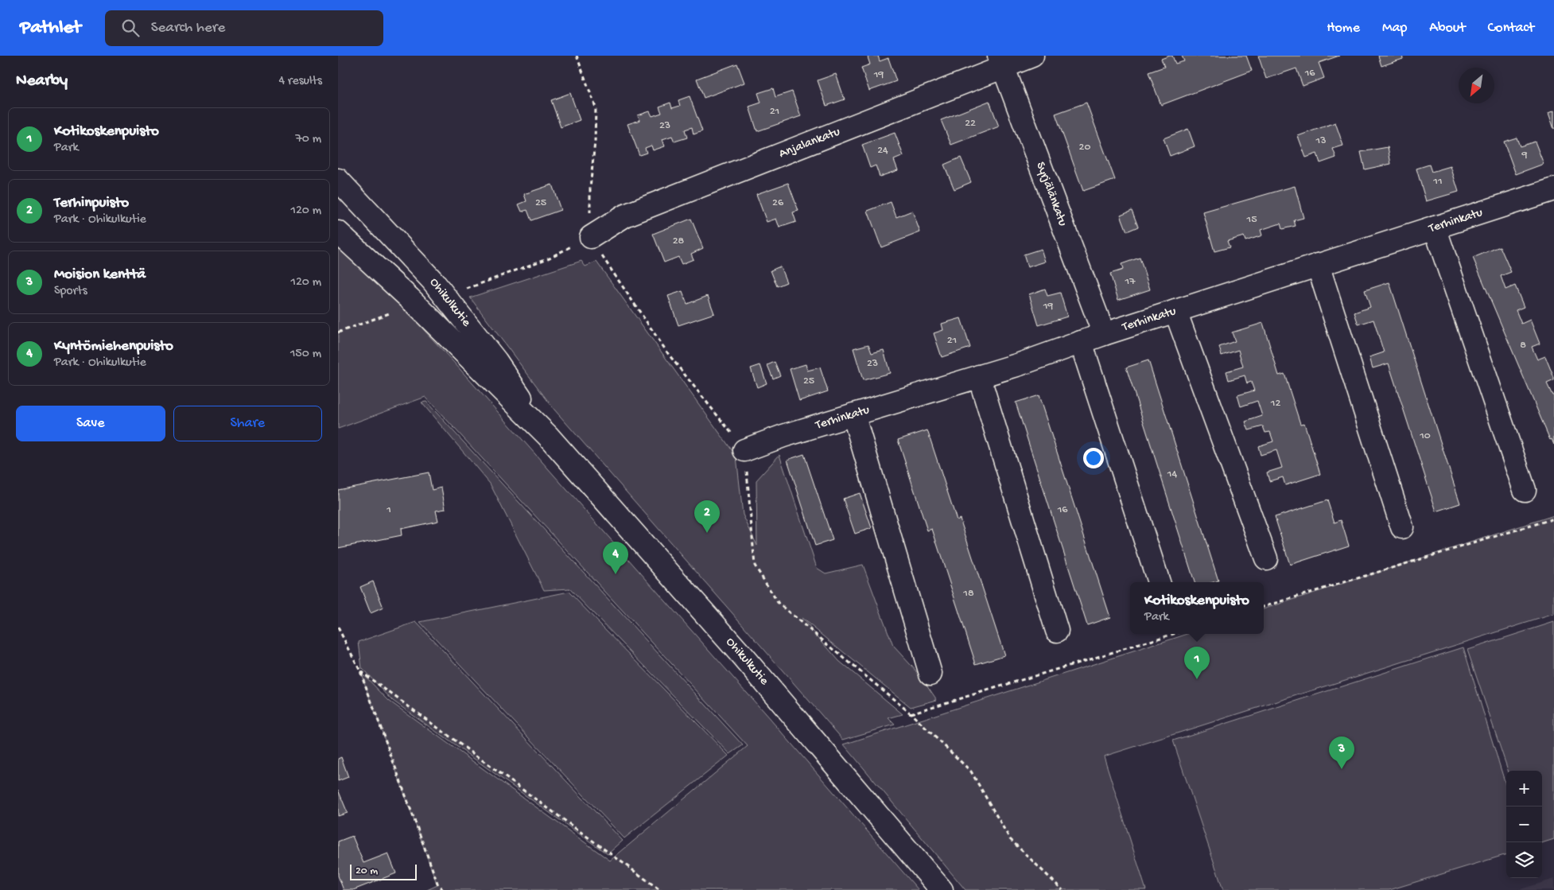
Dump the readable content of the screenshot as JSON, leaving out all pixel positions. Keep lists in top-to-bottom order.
{
  "streets": {
    "street": [
      "Anjalankatu",
      "Syrjälänkatu",
      "Terhinkatu",
      "Ohikulkutie"
    ]
  },
  "crossings": [
    ["Anjalankatu", "Syrjälänkatu"],
    ["Syrjälänkatu", "Terhinkatu"]
  ],
  "house_numbers": [
    "16",
    "19",
    "21",
    "22",
    "23",
    "13",
    "20",
    "24",
    "9",
    "11",
    "25",
    "26",
    "15",
    "28",
    "17",
    "19",
    "21",
    "8",
    "23",
    "25",
    "12",
    "10",
    "14",
    "1",
    "16",
    "18"
  ],
  "scale_bar": "20 m",
  "north": "bottom left",
  "page": {
    "header": "Pathlet",
    "search": "Search here",
    "nav": [
      "Home",
      "Map",
      "About",
      "Contact"
    ],
    "heading": ["Nearby", "4 results"],
    "list": [
      {
        "mark": "1",
        "name": "Kotikoskenpuisto",
        "note": "Park",
        "value": "70 m"
      },
      {
        "mark": "2",
        "name": "Terhinpuisto",
        "note": "Park · Ohikulkutie",
        "value": "120 m"
      },
      {
        "mark": "3",
        "name": "Moision kenttä",
        "note": "Sports",
        "value": "120 m"
      },
      {
        "mark": "4",
        "name": "Kyntömiehenpuisto",
        "note": "Park · Ohikulkutie",
        "value": "150 m"
      }
    ],
    "buttons": ["Save", "Share"],
    "pins": [
      "2",
      "4",
      "1",
      "3"
    ],
    "popup": ["Kotikoskenpuisto", "Park"],
    "map_buttons": ["+", "−"],
    "scale": "20 m"
  }
}
